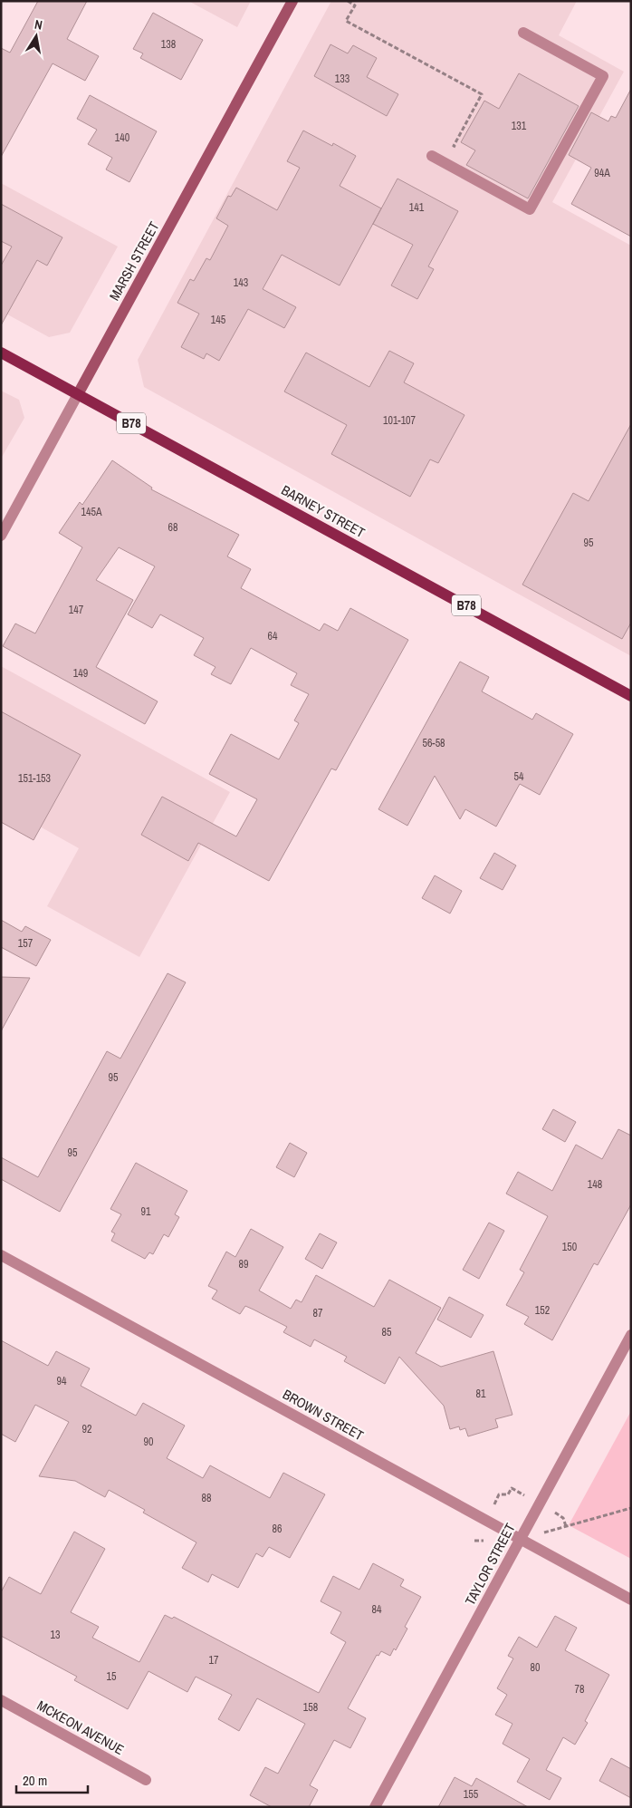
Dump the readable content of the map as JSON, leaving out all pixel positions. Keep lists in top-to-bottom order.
{
  "streets": {
    "main road": ["MARSH STREET", "B78", "BARNEY STREET"],
    "street": ["BROWN STREET", "TAYLOR STREET", "MCKEON AVENUE"]
  },
  "crossings": [
    ["MARSH STREET", "BARNEY STREET"],
    ["BROWN STREET", "TAYLOR STREET"]
  ],
  "house_numbers": [
    "138",
    "133",
    "131",
    "140",
    "94A",
    "141",
    "143",
    "145",
    "101-107",
    "145A",
    "68",
    "95",
    "147",
    "64",
    "149",
    "56-58",
    "54",
    "151-153",
    "157",
    "95",
    "95",
    "148",
    "91",
    "150",
    "89",
    "152",
    "87",
    "85",
    "94",
    "81",
    "92",
    "90",
    "88",
    "86",
    "84",
    "13",
    "17",
    "80",
    "15",
    "78",
    "158",
    "155"
  ],
  "scale_bar": "20 m",
  "north": "top"
}
